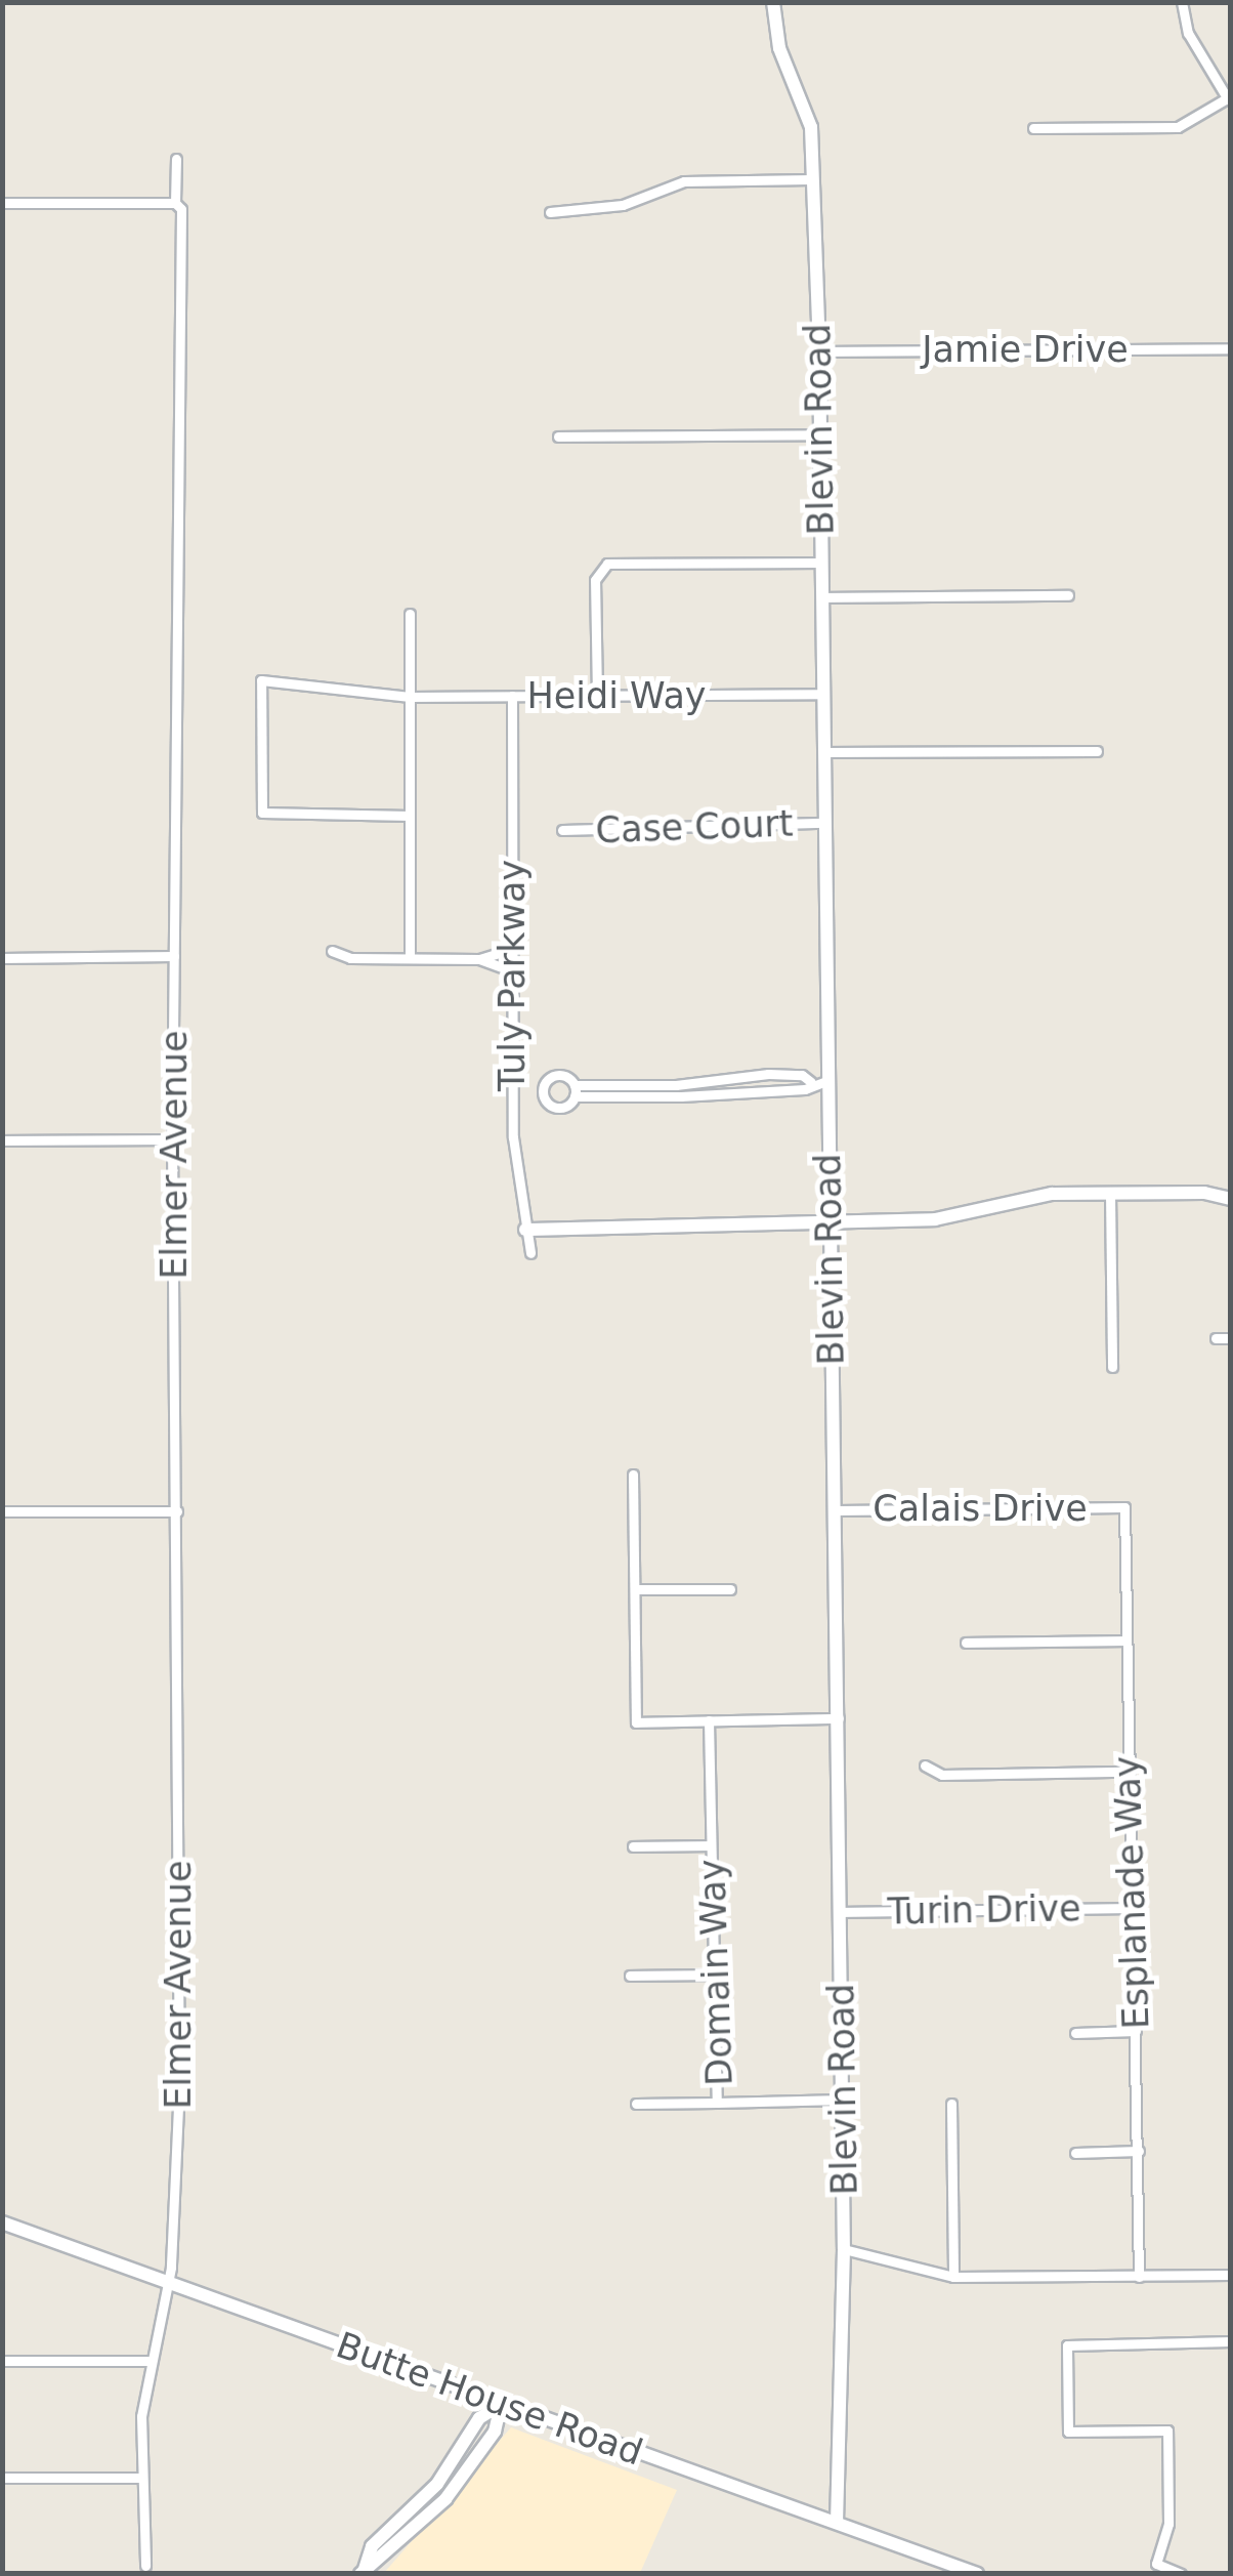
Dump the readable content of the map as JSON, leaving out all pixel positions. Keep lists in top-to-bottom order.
{
  "streets": {
    "street": [
      "Jamie Drive",
      "Blevin Road",
      "Heidi Way",
      "Case Court",
      "Tuly Parkway",
      "Elmer Avenue",
      "Calais Drive",
      "Esplanade Way",
      "Turin Drive",
      "Domain Way",
      "Butte House Road"
    ]
  },
  "crossings": [
    ["Jamie Drive", "Blevin Road"],
    ["Blevin Road", "Heidi Way"],
    ["Blevin Road", "Case Court"],
    ["Blevin Road", "Calais Drive"],
    ["Blevin Road", "Turin Drive"],
    ["Blevin Road", "Domain Way"],
    ["Blevin Road", "Butte House Road"],
    ["Heidi Way", "Tuly Parkway"],
    ["Elmer Avenue", "Butte House Road"],
    ["Calais Drive", "Esplanade Way"],
    ["Esplanade Way", "Turin Drive"]
  ]
}
